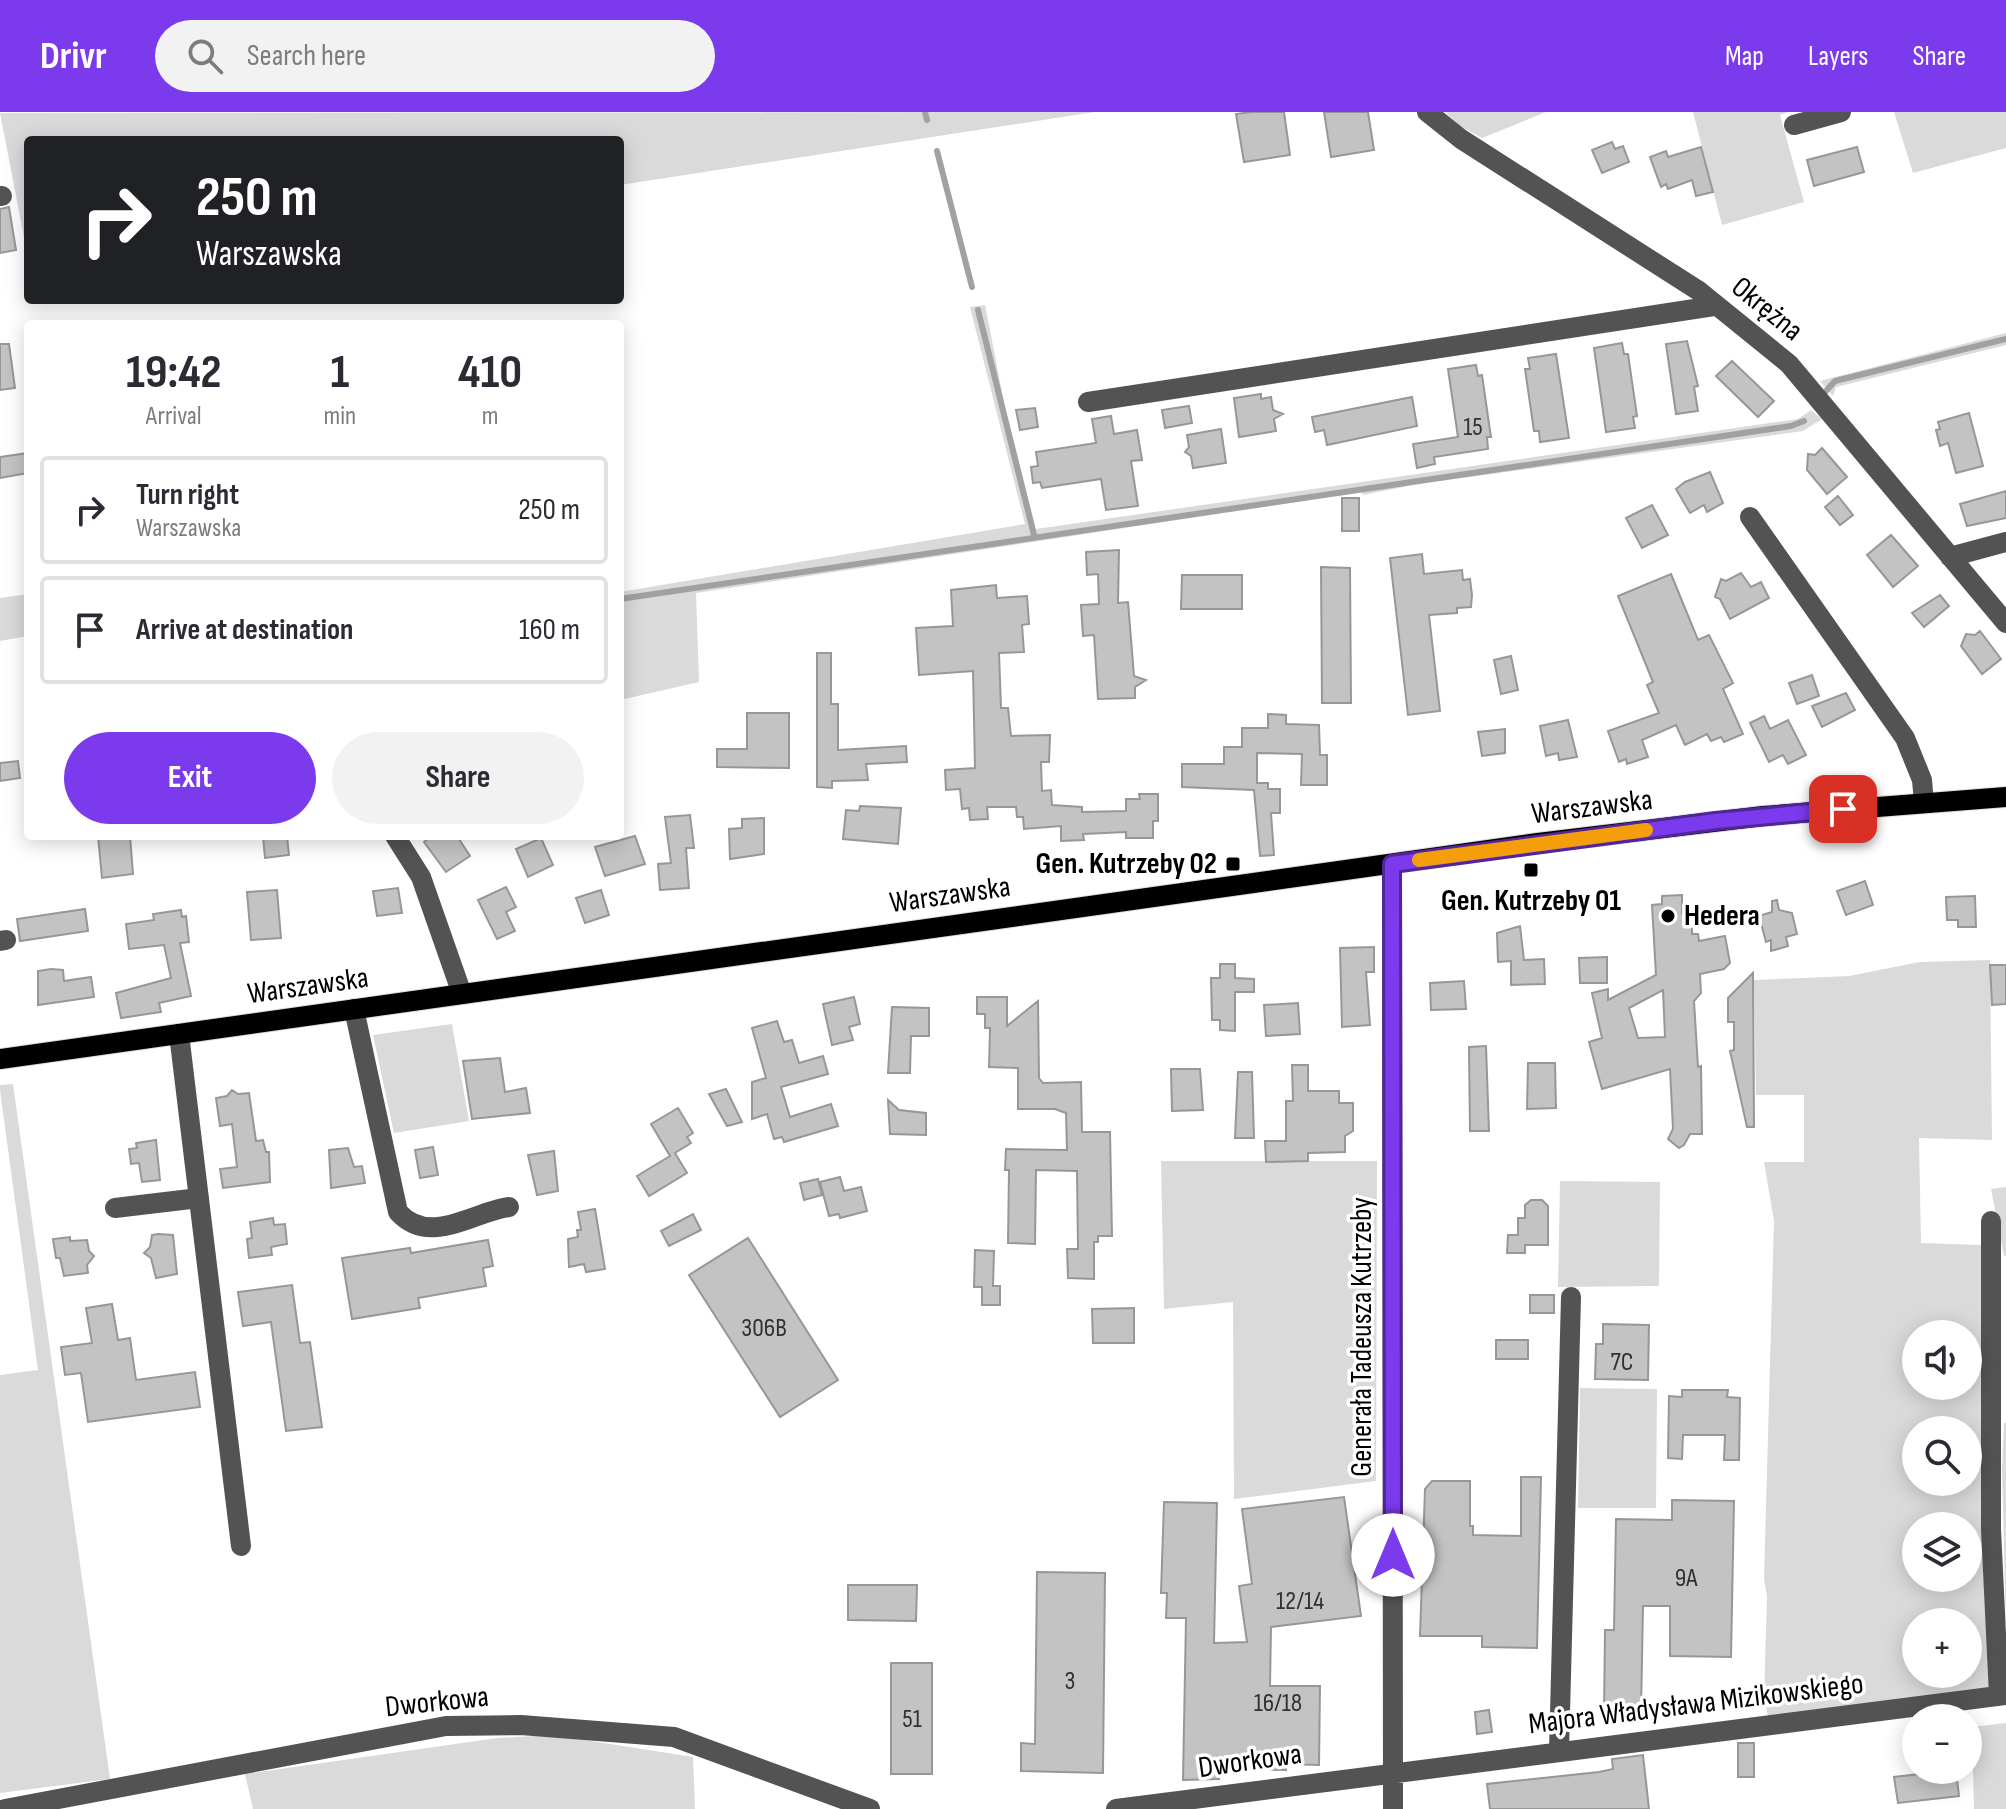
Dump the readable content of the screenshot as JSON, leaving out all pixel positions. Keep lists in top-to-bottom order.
{
  "streets": {
    "main road": ["Warszawska"],
    "street": [
      "Okrężna",
      "Generała Tadeusza Kutrzeby",
      "Dworkowa",
      "Majora Władysława Mizikowskiego"
    ]
  },
  "crossings": [
    ["Warszawska", "Generała Tadeusza Kutrzeby"],
    ["Generała Tadeusza Kutrzeby", "Dworkowa"],
    ["Generała Tadeusza Kutrzeby", "Majora Władysława Mizikowskiego"],
    ["Dworkowa", "Majora Władysława Mizikowskiego"]
  ],
  "places": {
    "transit": ["Gen. Kutrzeby 02", "Gen. Kutrzeby 01"],
    "other": ["Hedera"]
  },
  "house_numbers": [
    "15",
    "306B",
    "7C",
    "9A",
    "12/14",
    "3",
    "16/18",
    "51"
  ],
  "page": {
    "header": "Drivr",
    "search": "Search here",
    "nav": ["Map", "Layers", "Share"],
    "turn": ["250 m", "Warszawska"],
    "eta": [
      "19:42",
      "Arrival",
      "1",
      "min",
      "410",
      "m"
    ],
    "list": [
      {
        "name": "Turn right",
        "note": "Warszawska",
        "value": "250 m"
      },
      {
        "name": "Arrive at destination",
        "value": "160 m"
      }
    ],
    "buttons": ["Exit", "Share"],
    "map_buttons": ["+", "−"]
  }
}
